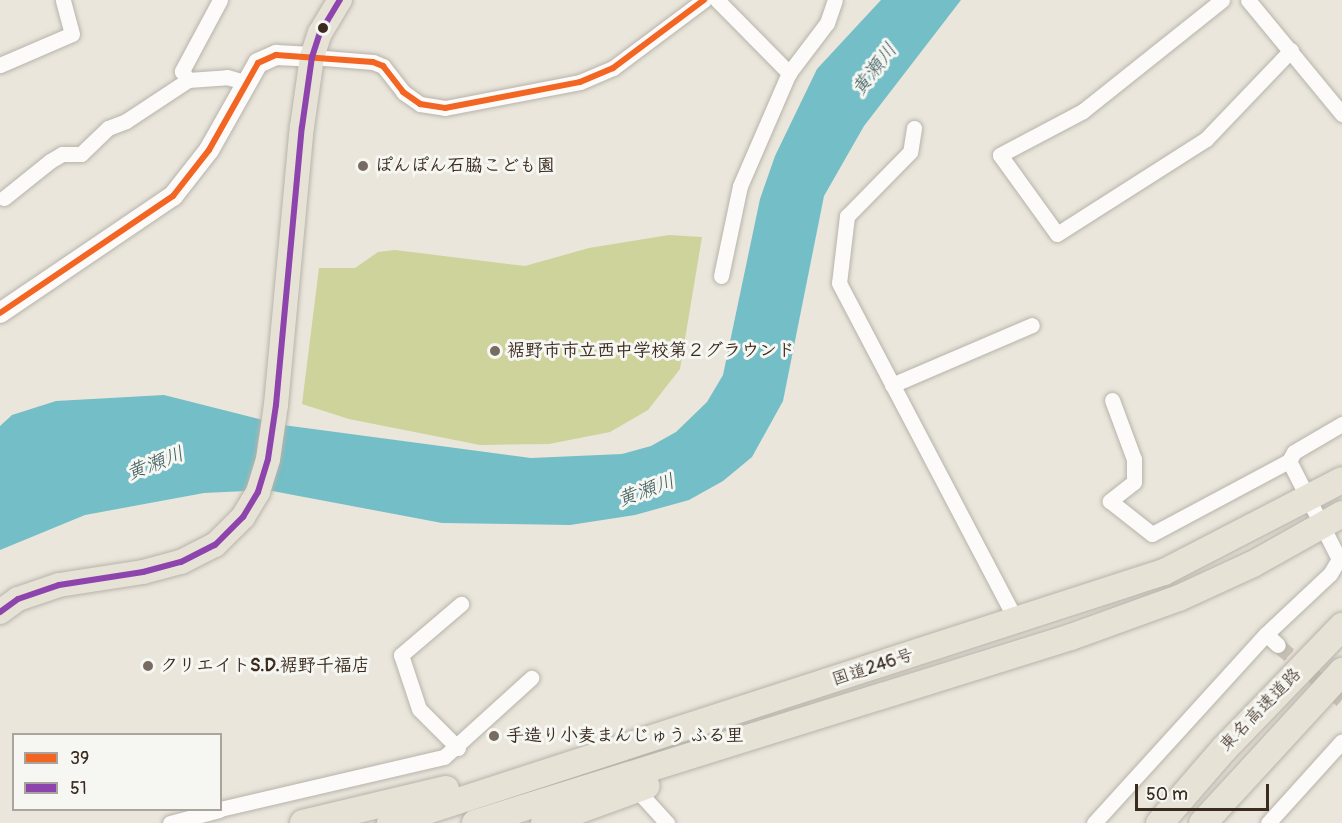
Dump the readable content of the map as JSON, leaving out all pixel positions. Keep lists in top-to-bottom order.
{
  "streets": {
    "highway": ["国道246号", "東名高速道路"]
  },
  "water": ["黄瀬川"],
  "places": [
    "ぽんぽん石脇こども園",
    "裾野市市立西中学校第２グラウンド",
    "クリエイトS.D.裾野千福店",
    "手造り小麦まんじゅう ふる里"
  ],
  "lines": ["transit line 39", "transit line 51"],
  "legend": ["39", "51"],
  "scale_bar": "50 m"
}
